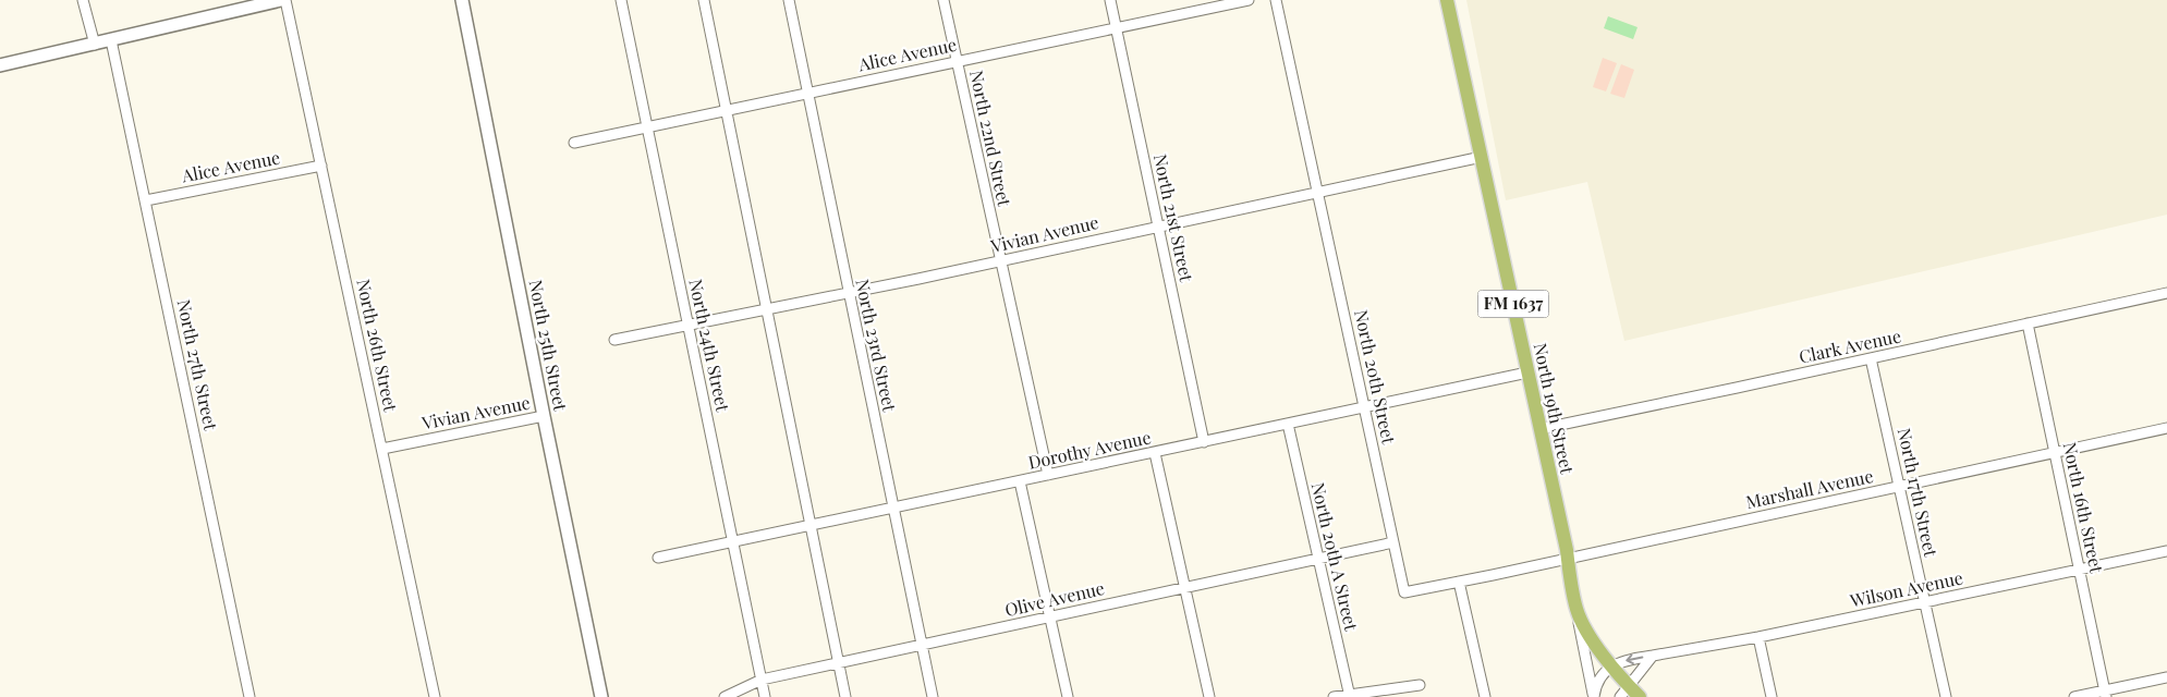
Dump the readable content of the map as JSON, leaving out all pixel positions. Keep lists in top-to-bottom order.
{
  "streets": {
    "main road": ["FM 1637", "North 19th Street"],
    "street": [
      "Alice Avenue",
      "North 22nd Street",
      "North 21st Street",
      "Vivian Avenue",
      "North 26th Street",
      "North 25th Street",
      "North 24th Street",
      "North 23rd Street",
      "Clark Avenue",
      "North 27th Street",
      "North 20th Street",
      "Dorothy Avenue",
      "Marshall Avenue",
      "North 17th Street",
      "North 16th Street",
      "North 20th A Street",
      "Wilson Avenue",
      "Olive Avenue"
    ]
  },
  "crossings": [
    ["Alice Avenue", "North 22nd Street"],
    ["Alice Avenue", "North 21st Street"],
    ["Alice Avenue", "North 26th Street"],
    ["Alice Avenue", "North 24th Street"],
    ["Alice Avenue", "North 23rd Street"],
    ["Alice Avenue", "North 27th Street"],
    ["North 22nd Street", "Vivian Avenue"],
    ["North 22nd Street", "Dorothy Avenue"],
    ["North 21st Street", "Vivian Avenue"],
    ["North 21st Street", "Dorothy Avenue"],
    ["Vivian Avenue", "North 26th Street"],
    ["Vivian Avenue", "North 25th Street"],
    ["Vivian Avenue", "North 24th Street"],
    ["Vivian Avenue", "North 23rd Street"],
    ["Vivian Avenue", "North 20th Street"],
    ["Vivian Avenue", "North 19th Street"],
    ["FM 1637", "North 19th Street"],
    ["FM 1637", "Wilson Avenue"],
    ["North 24th Street", "Dorothy Avenue"],
    ["North 24th Street", "Olive Avenue"],
    ["North 23rd Street", "Dorothy Avenue"],
    ["North 23rd Street", "Olive Avenue"],
    ["Clark Avenue", "North 19th Street"],
    ["Clark Avenue", "North 17th Street"],
    ["Clark Avenue", "North 16th Street"],
    ["North 20th Street", "Dorothy Avenue"],
    ["North 20th Street", "Marshall Avenue"],
    ["North 20th Street", "Olive Avenue"],
    ["North 19th Street", "Dorothy Avenue"],
    ["North 19th Street", "Marshall Avenue"],
    ["Dorothy Avenue", "North 20th A Street"],
    ["Marshall Avenue", "North 17th Street"],
    ["Marshall Avenue", "North 16th Street"],
    ["North 17th Street", "Wilson Avenue"],
    ["North 16th Street", "Wilson Avenue"],
    ["North 20th A Street", "Olive Avenue"]
  ]
}
